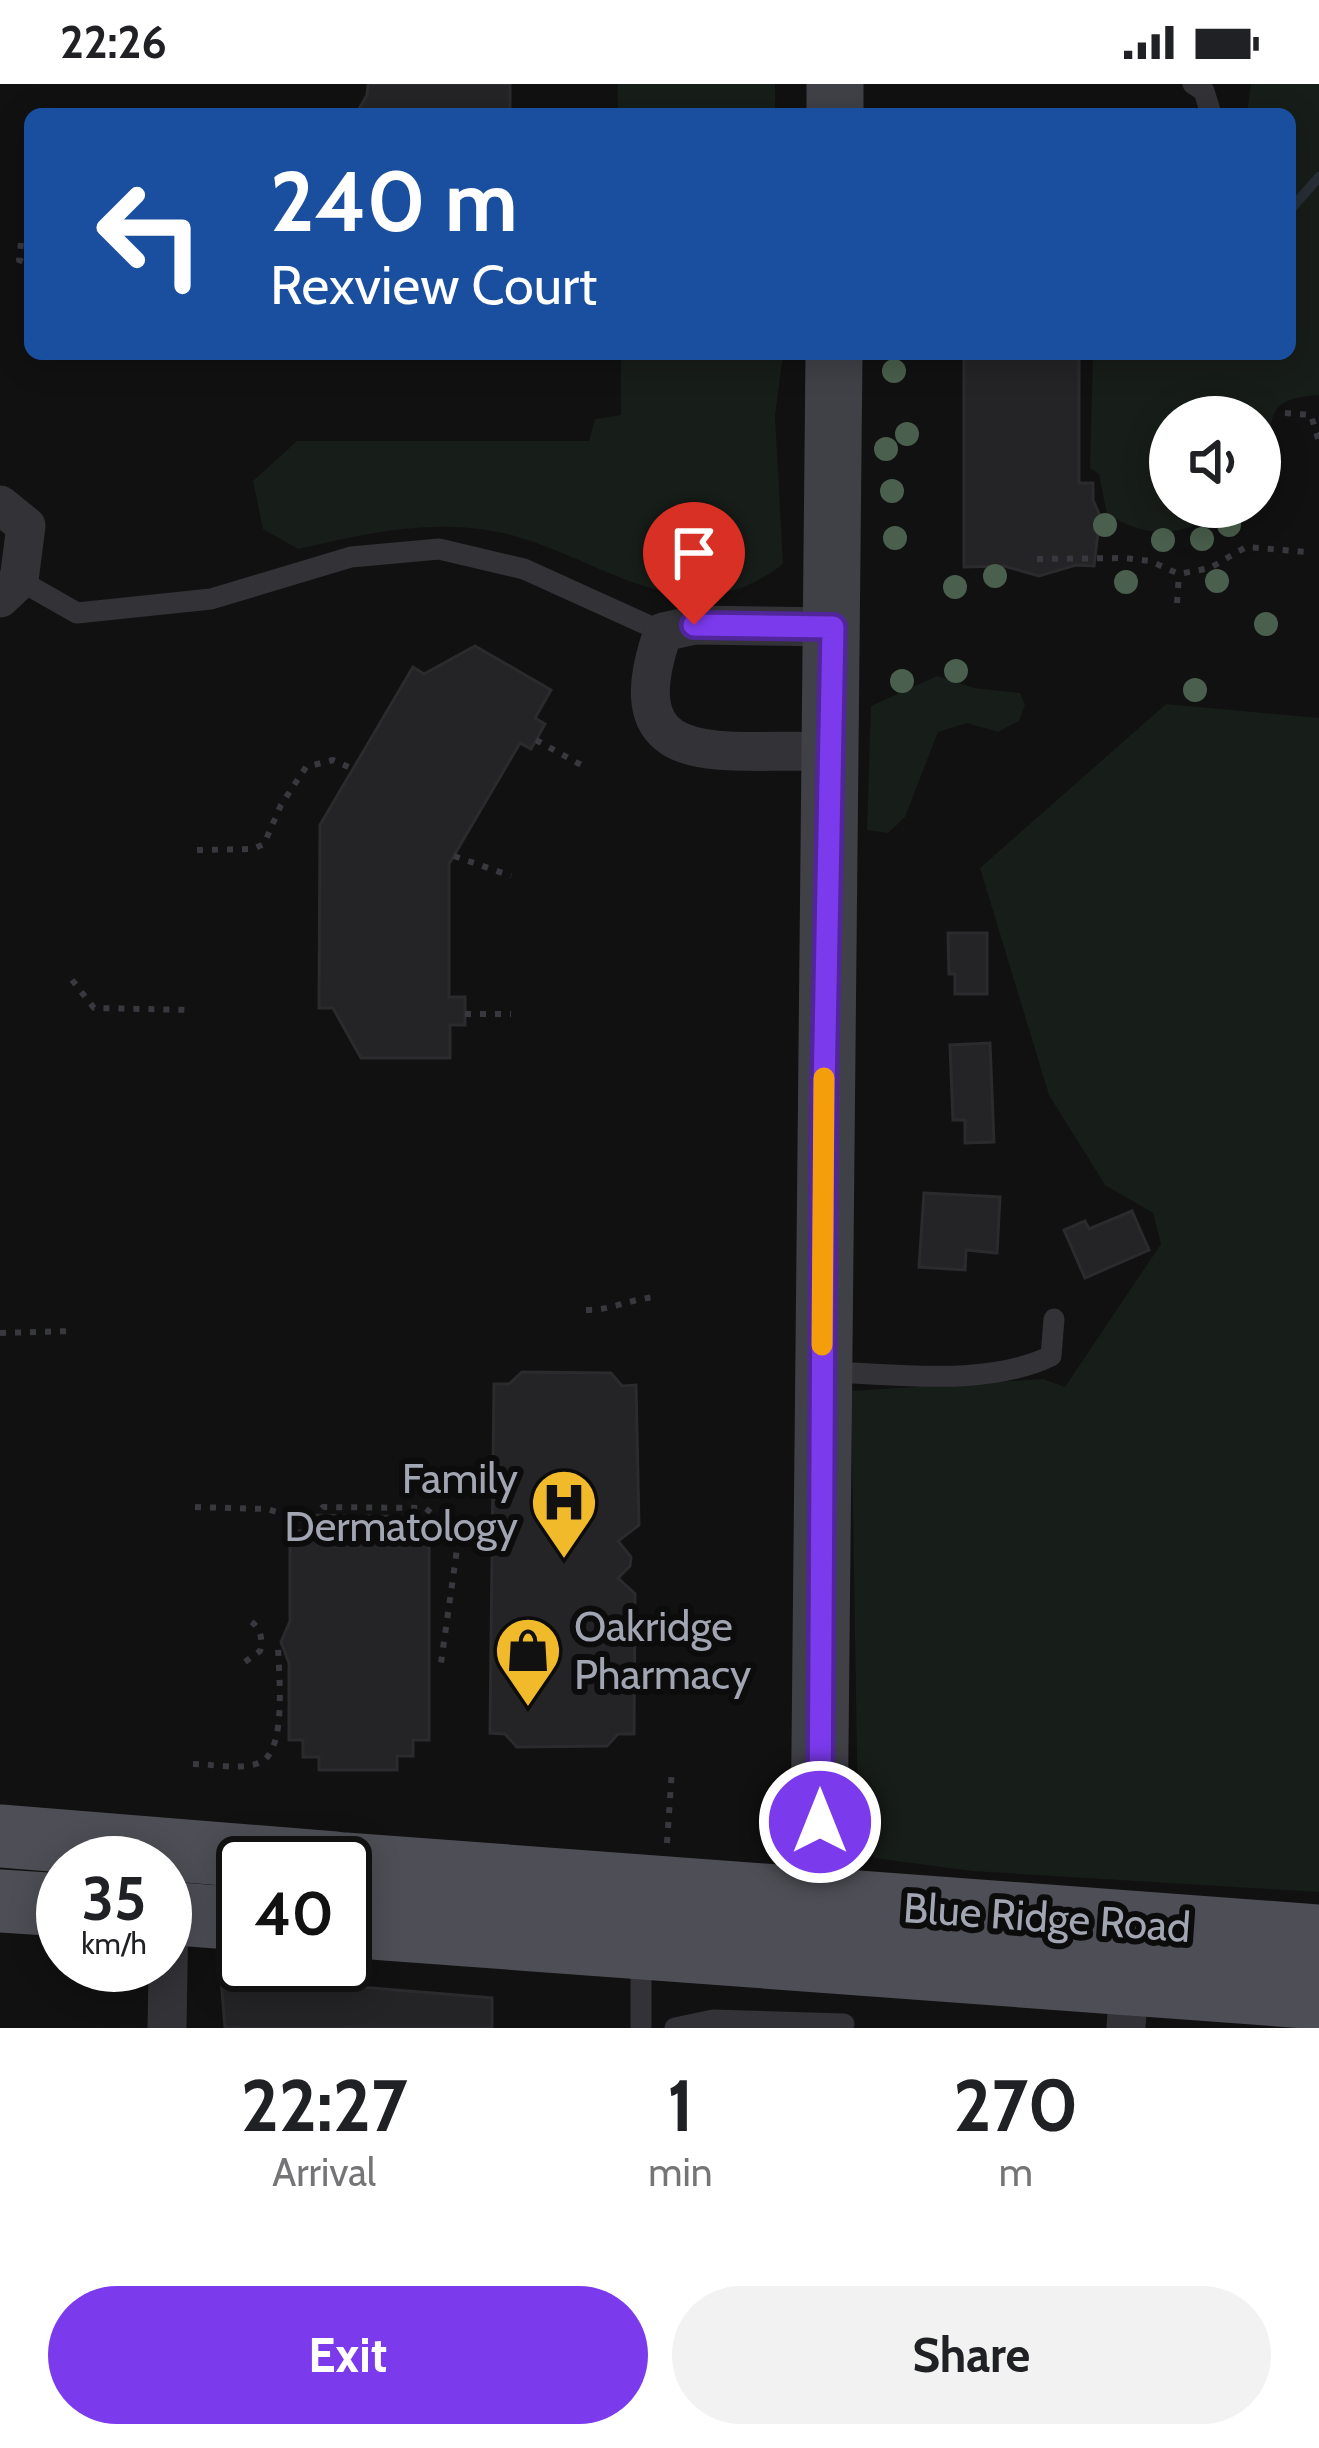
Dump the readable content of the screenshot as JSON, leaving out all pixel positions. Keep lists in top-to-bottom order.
{
  "streets": {
    "main road": ["Blue Ridge Road"]
  },
  "places": {
    "hospital": ["Family Dermatology"],
    "shop": ["Oakridge Pharmacy"]
  },
  "page": {
    "status": "22:26",
    "turn": ["240 m", "Rexview Court"],
    "speed": "35 km/h",
    "limit": "40",
    "eta": [
      "22:27",
      "Arrival",
      "1",
      "min",
      "270",
      "m"
    ],
    "buttons": ["Exit", "Share"]
  }
}
